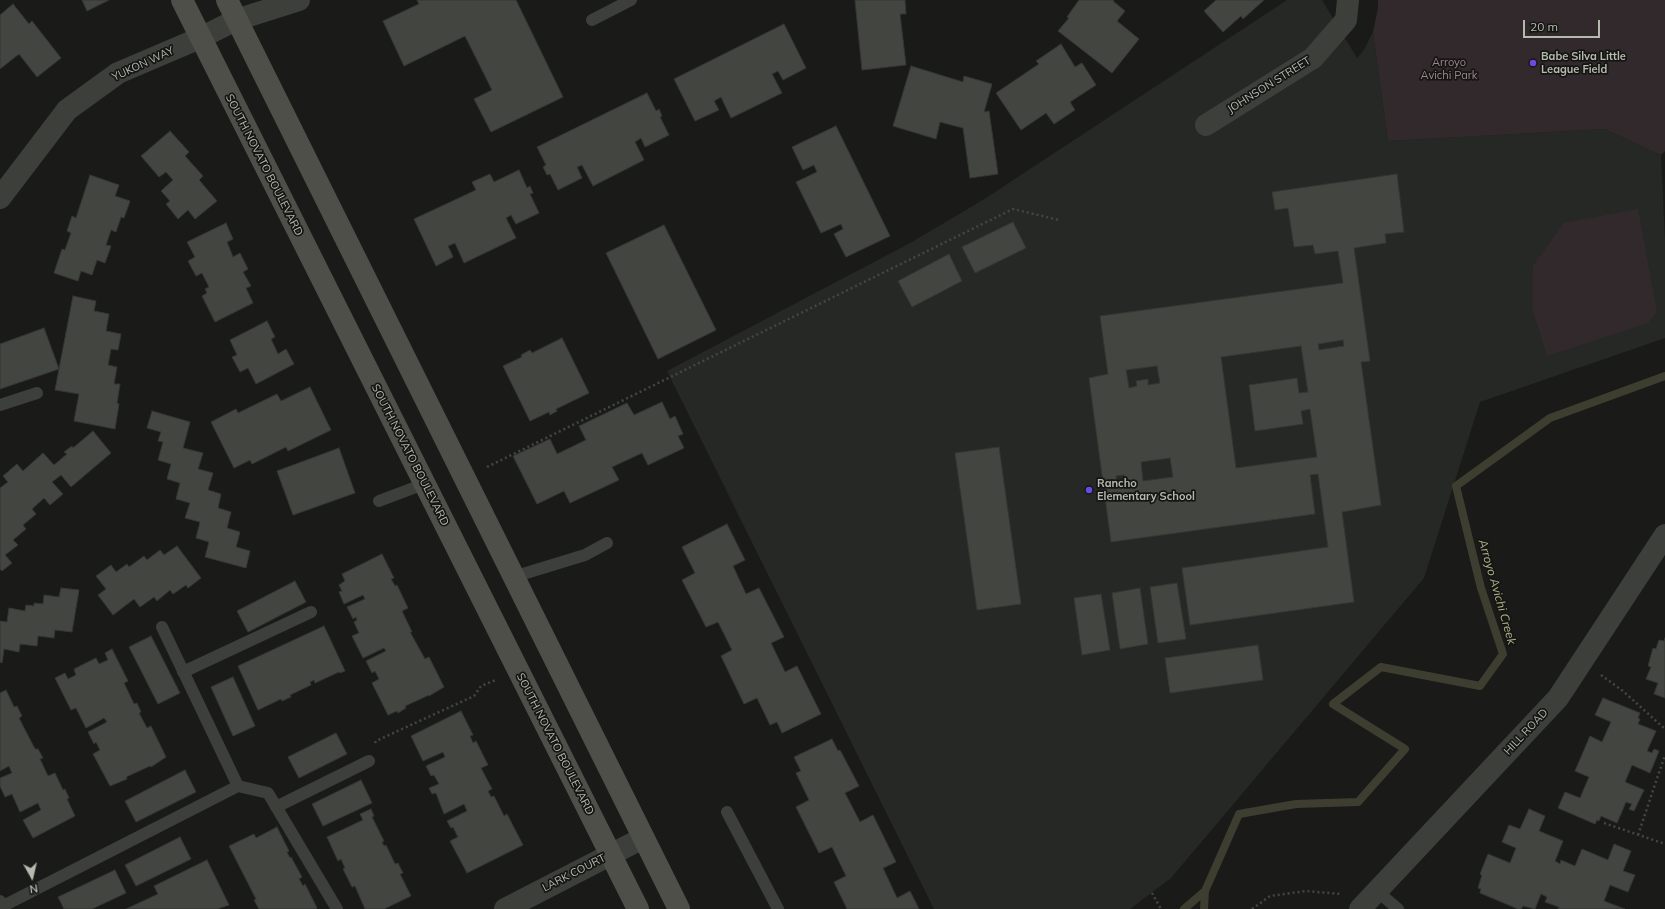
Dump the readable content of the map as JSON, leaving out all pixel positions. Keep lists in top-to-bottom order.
{
  "streets": {
    "main road": ["SOUTH NOVATO BOULEVARD"],
    "street": [
      "YUKON WAY",
      "JOHNSON STREET",
      "HILL ROAD",
      "LARK COURT"
    ]
  },
  "crossings": [
    ["YUKON WAY", "SOUTH NOVATO BOULEVARD"],
    ["SOUTH NOVATO BOULEVARD", "LARK COURT"]
  ],
  "water": ["Arroyo Avichi Creek"],
  "parks": ["Arroyo Avichi Park"],
  "places": ["Babe Silva Little League Field", "Rancho Elementary School"],
  "scale_bar": "20 m",
  "north": "bottom"
}
